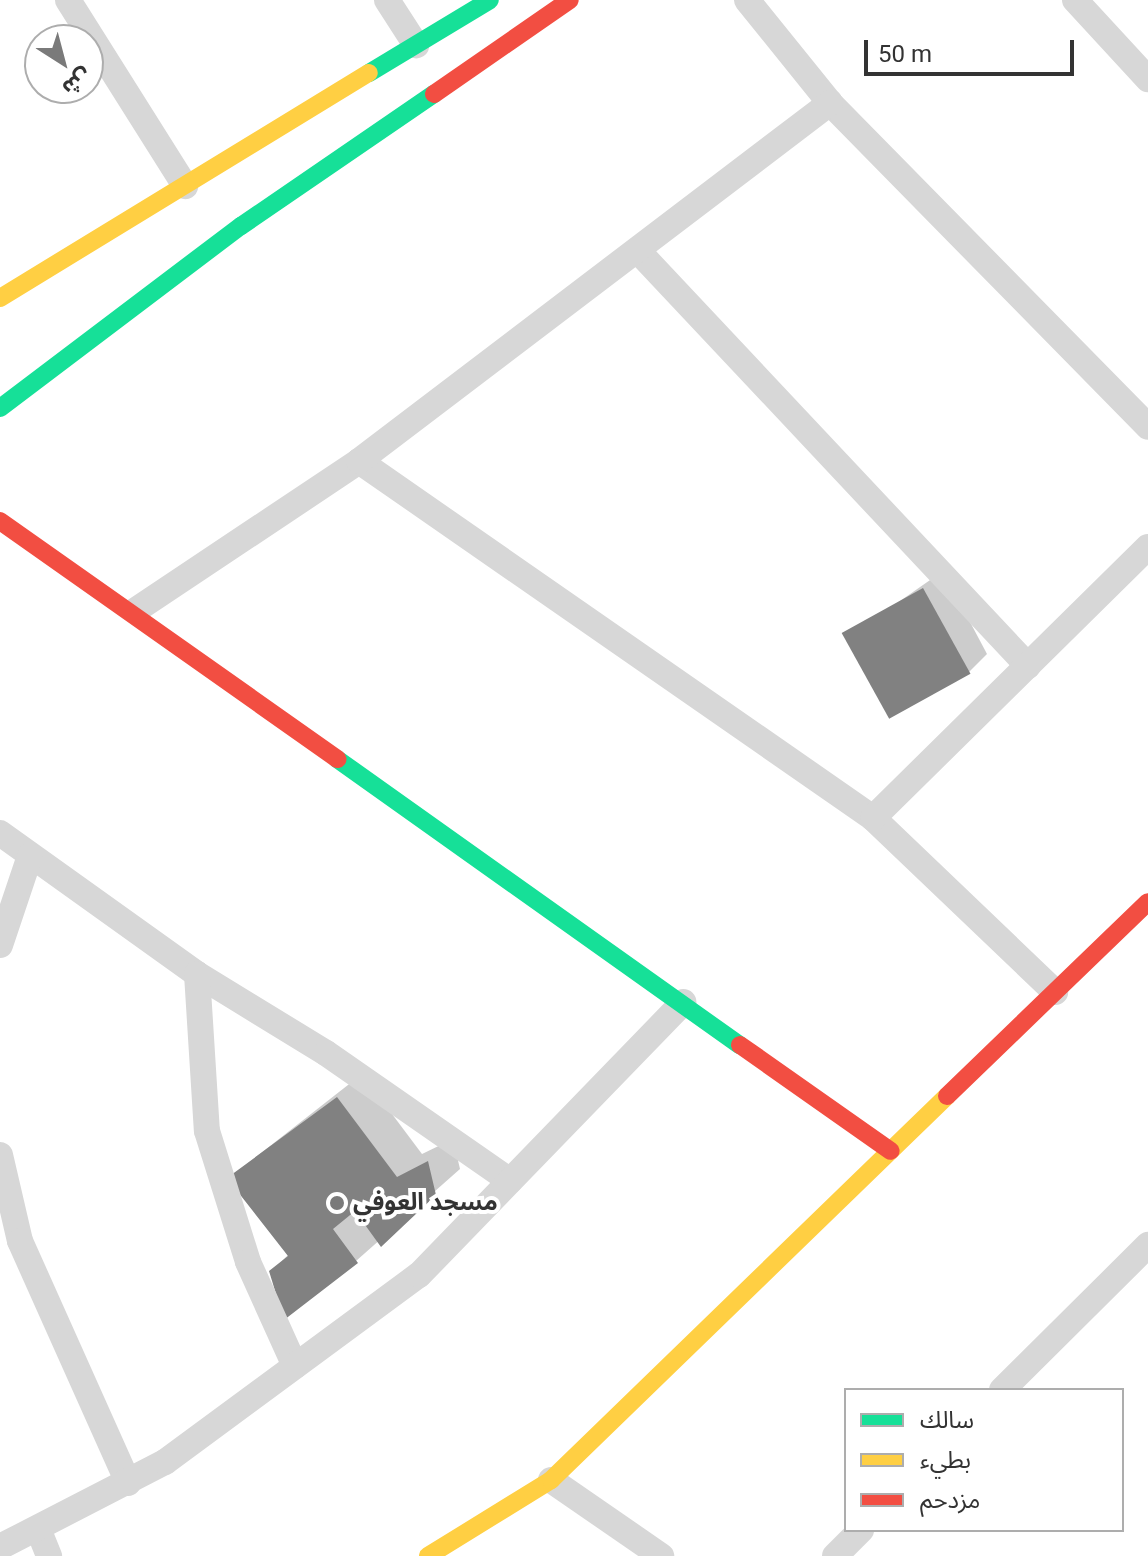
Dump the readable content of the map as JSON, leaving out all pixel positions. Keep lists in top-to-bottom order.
{
  "places": ["مسجد العوفي"],
  "legend": ["سالك", "بطيء", "مزدحم"],
  "scale_bar": "50 m",
  "north": "bottom right"
}
